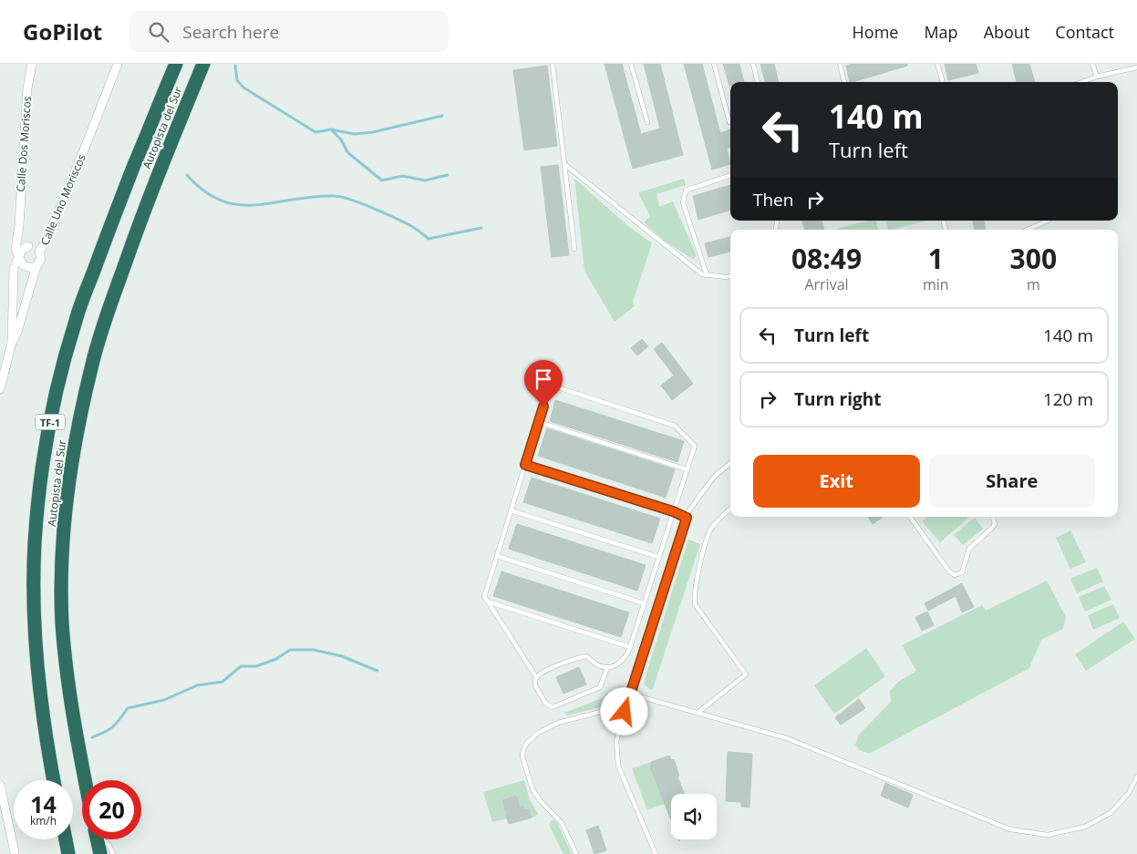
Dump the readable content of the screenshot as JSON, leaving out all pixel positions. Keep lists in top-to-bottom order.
{
  "streets": {
    "highway": ["Autopista del Sur", "TF-1"],
    "street": ["Calle Dos Moriscos", "Calle Uno Moriscos"]
  },
  "crossings": [
    ["Calle Dos Moriscos", "Calle Uno Moriscos"]
  ],
  "page": {
    "header": "GoPilot",
    "search": "Search here",
    "nav": [
      "Home",
      "Map",
      "About",
      "Contact"
    ],
    "turn": ["140 m", "Turn left"],
    "then": "Then",
    "eta": [
      "08:49",
      "Arrival",
      "1",
      "min",
      "300",
      "m"
    ],
    "list": [
      {
        "name": "Turn left",
        "value": "140 m"
      },
      {
        "name": "Turn right",
        "value": "120 m"
      }
    ],
    "buttons": ["Exit", "Share"],
    "speed": "14 km/h",
    "limit": "20"
  }
}
